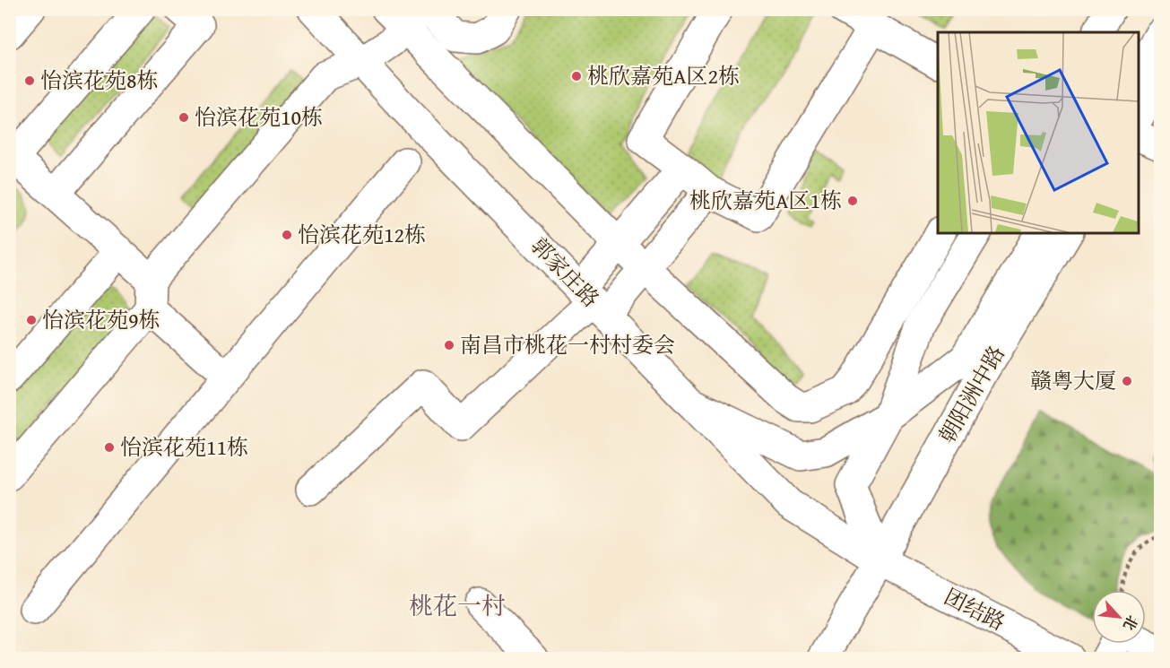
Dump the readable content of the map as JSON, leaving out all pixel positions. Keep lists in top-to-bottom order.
{
  "streets": {
    "street": ["郭家庄路", "朝阳洲中路", "团结路"]
  },
  "crossings": [
    ["郭家庄路", "朝阳洲中路"],
    ["郭家庄路", "团结路"],
    ["朝阳洲中路", "团结路"]
  ],
  "districts": ["桃花一村"],
  "places": [
    "桃欣嘉苑A区2栋",
    "怡滨花苑8栋",
    "怡滨花苑10栋",
    "桃欣嘉苑A区1栋",
    "怡滨花苑12栋",
    "怡滨花苑9栋",
    "南昌市桃花一村村委会",
    "赣粤大厦",
    "怡滨花苑11栋"
  ],
  "north": "bottom right"
}
